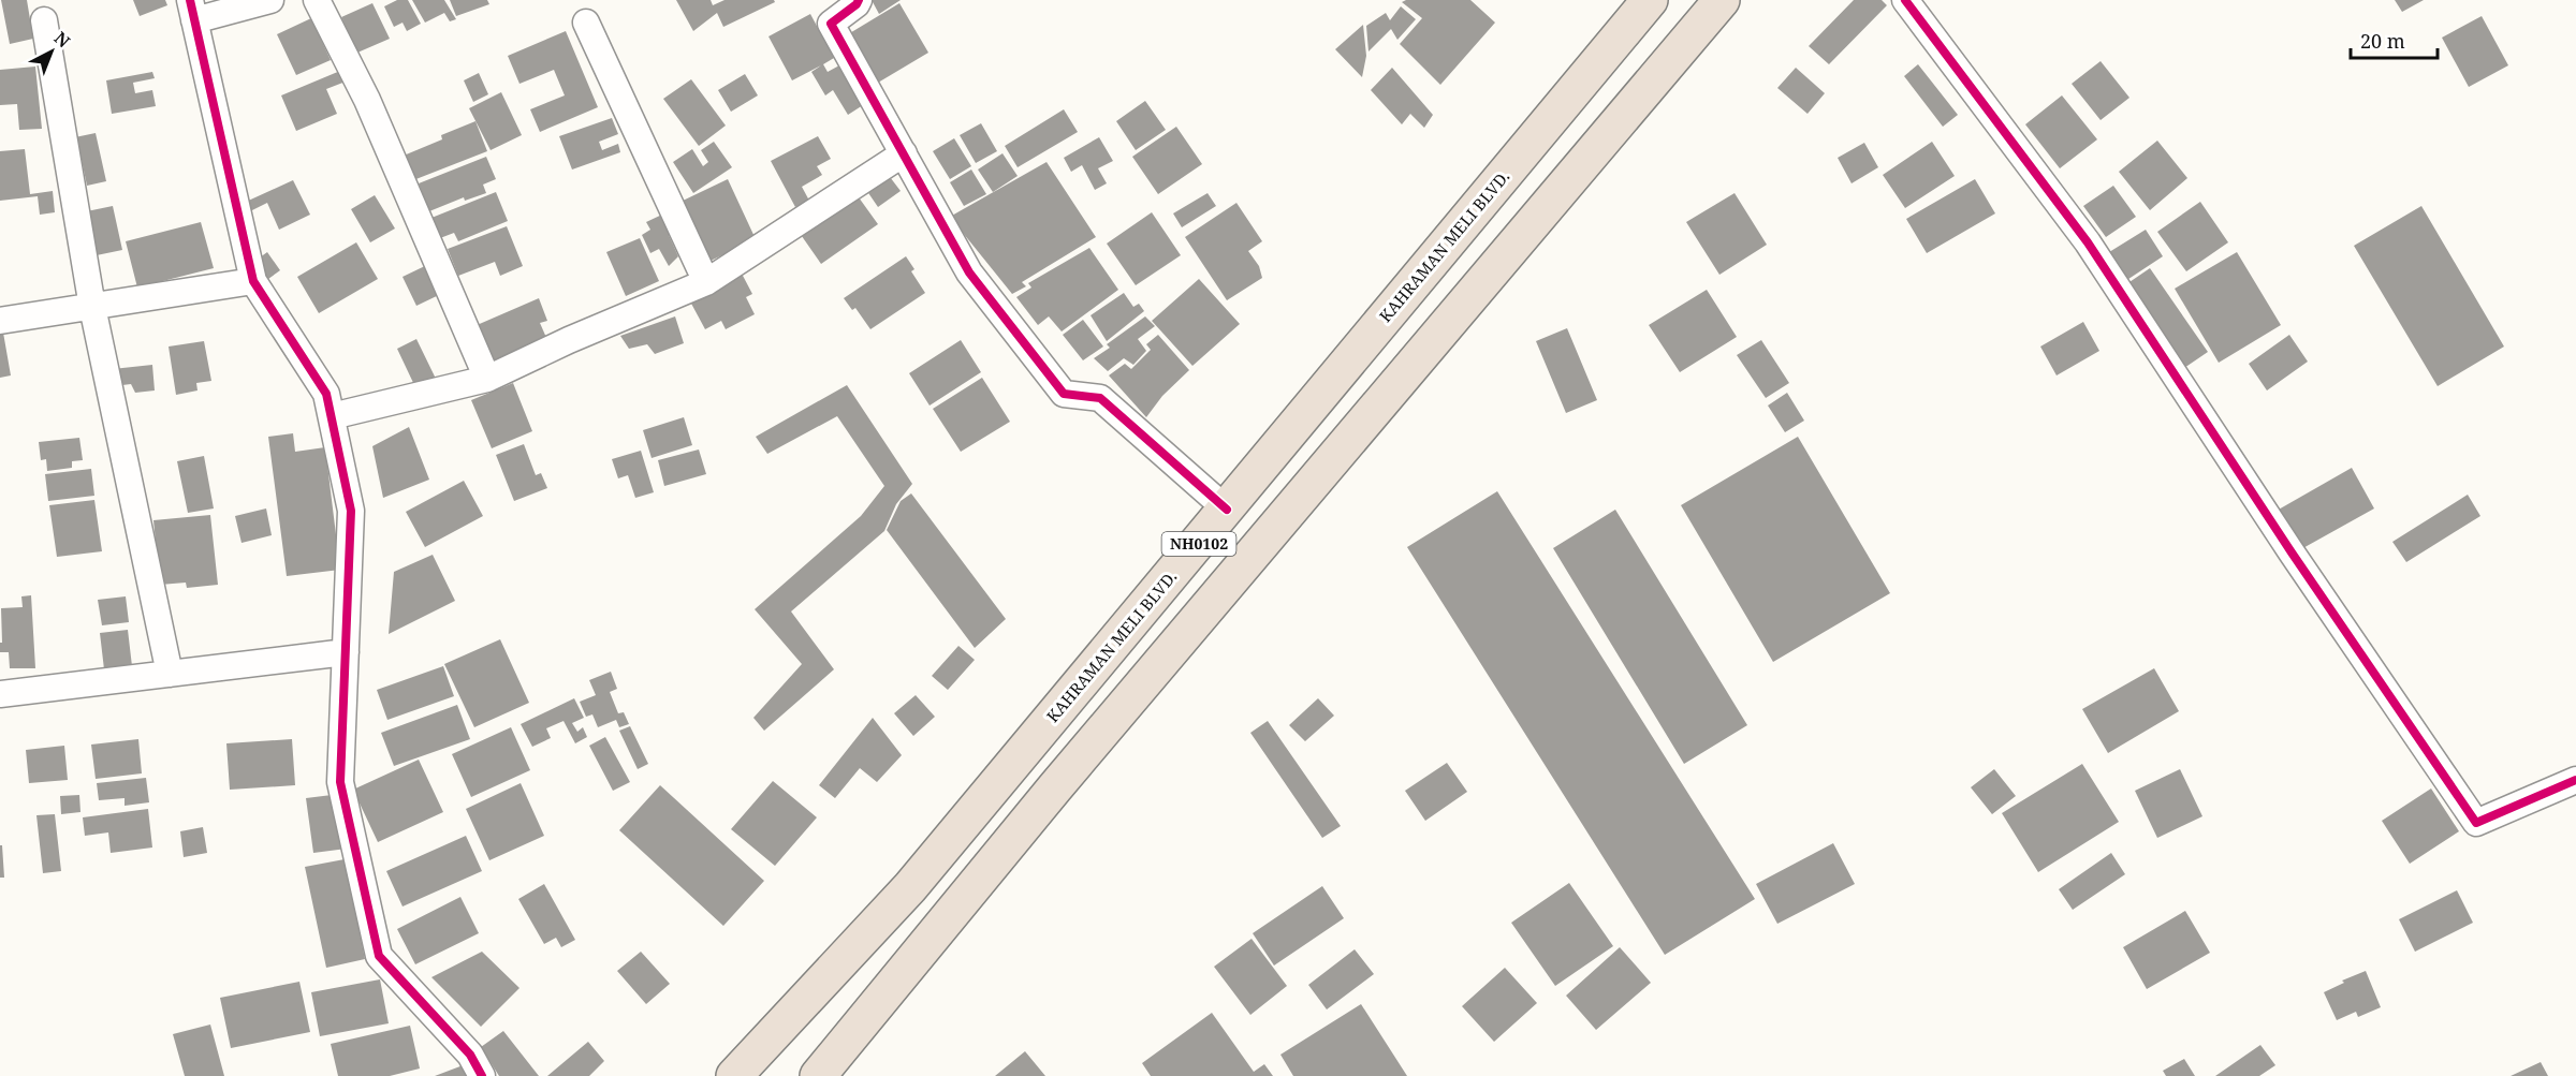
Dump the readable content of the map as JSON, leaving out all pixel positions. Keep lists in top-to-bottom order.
{
  "streets": {
    "highway": ["KAHRAMAN MELI BLVD.", "NH0102"]
  },
  "scale_bar": "20 m",
  "north": "top right"
}
